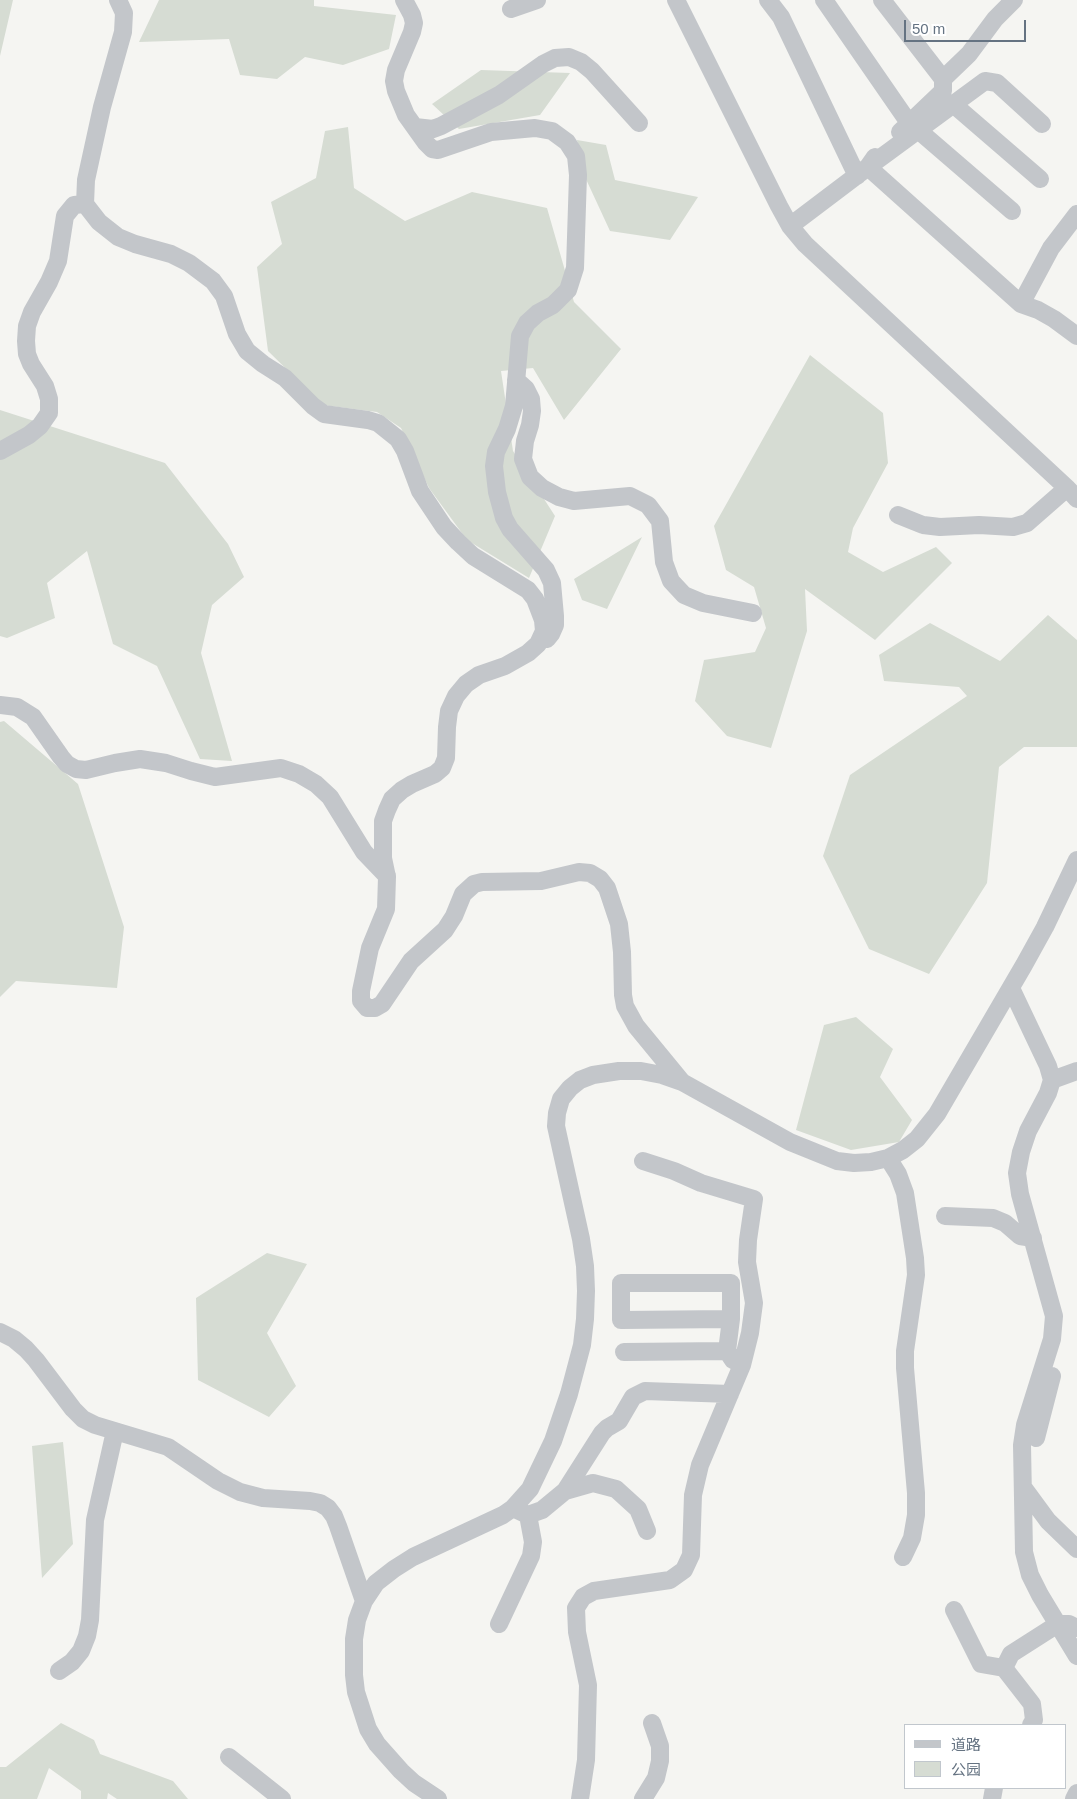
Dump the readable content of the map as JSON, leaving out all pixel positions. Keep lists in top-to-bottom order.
{
  "legend": ["道路", "公园"],
  "scale_bar": "50 m"
}
